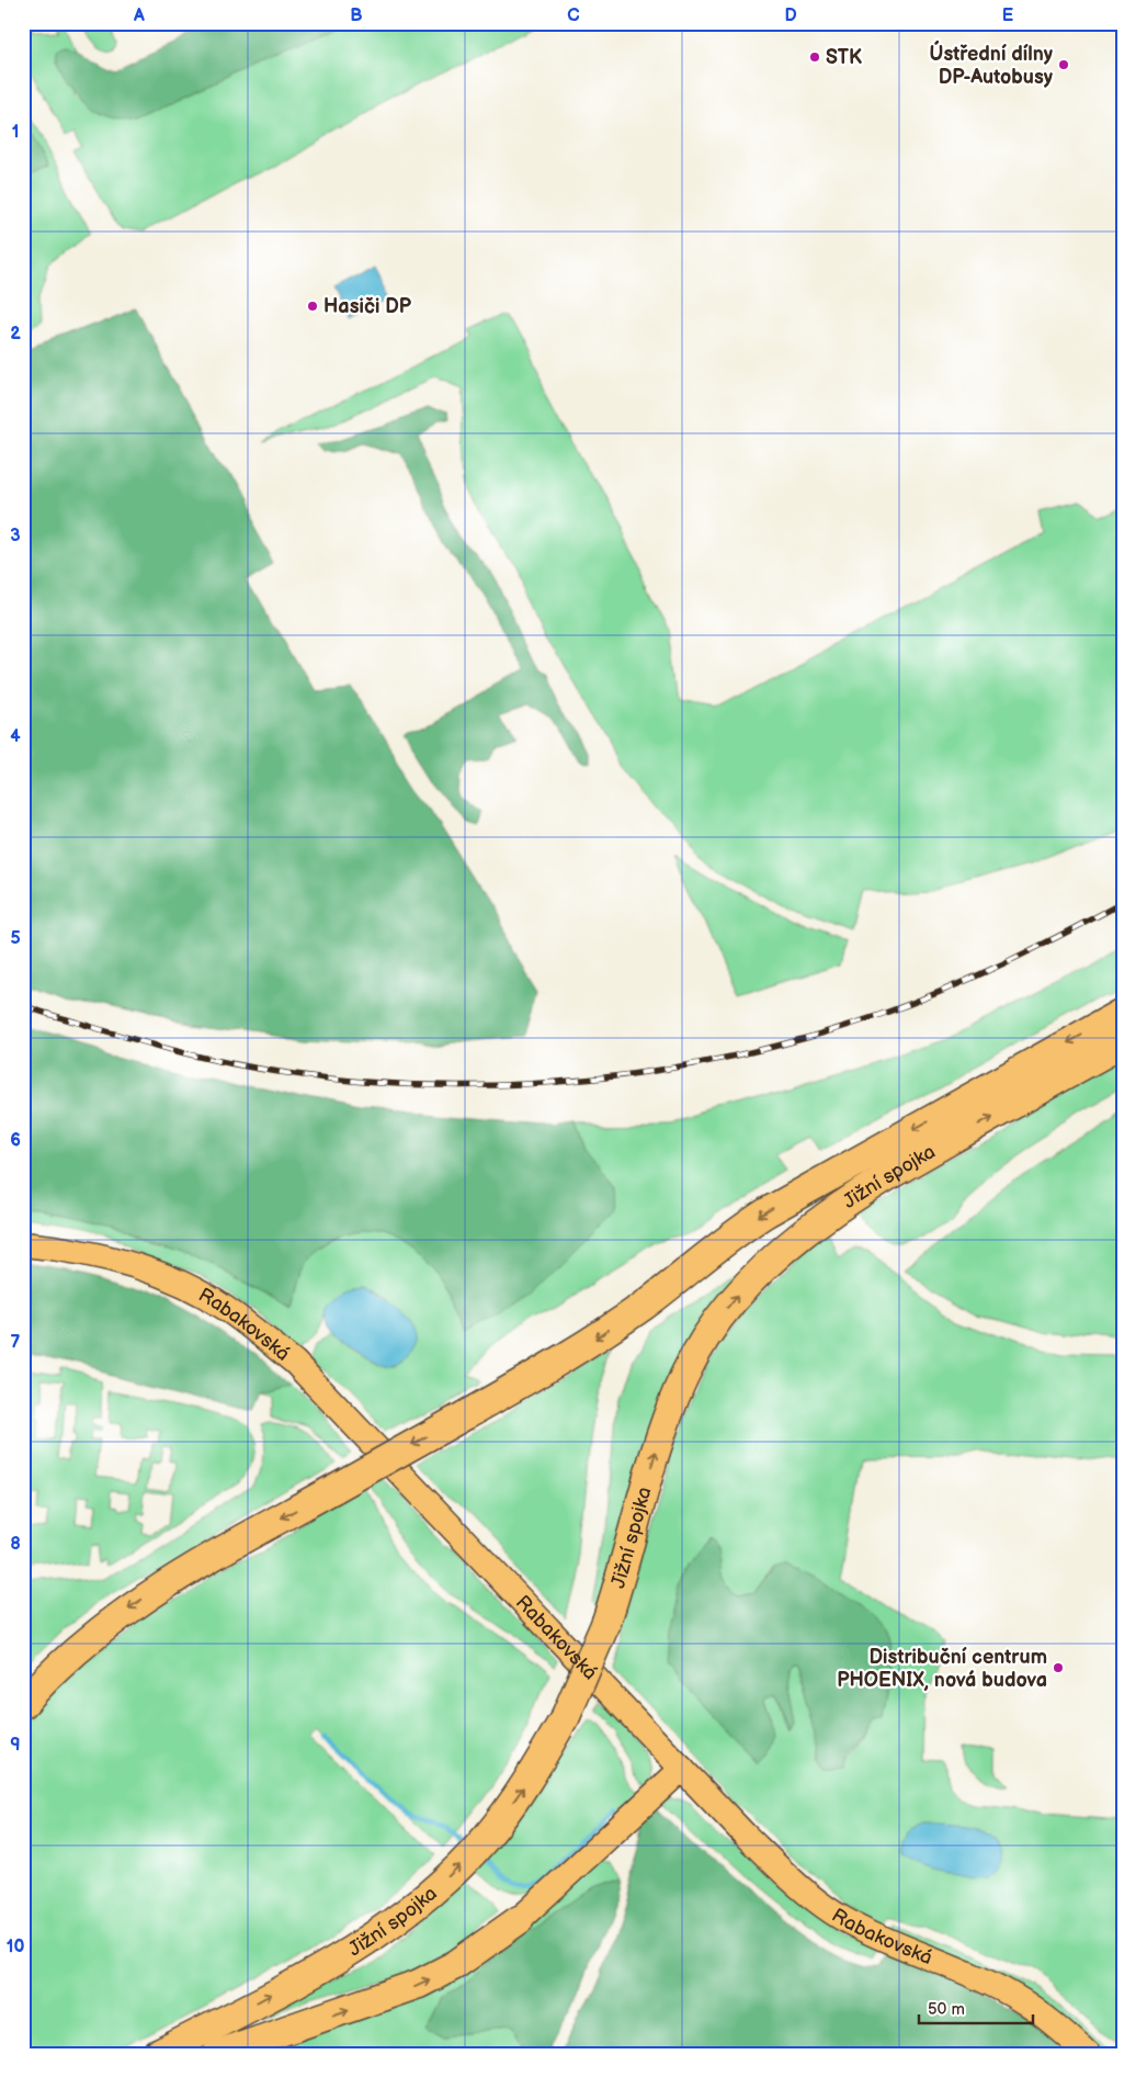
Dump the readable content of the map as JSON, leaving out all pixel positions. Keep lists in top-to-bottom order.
{
  "streets": {
    "highway": ["Jižní spojka"],
    "main road": ["Rabakovská"]
  },
  "places": [
    "STK",
    "Ústřední dílny DP-Autobusy",
    "Hasiči DP",
    "Distribuční centrum PHOENIX, nová budova"
  ],
  "scale_bar": "50 m",
  "grid": {
    "columns": [
      "A",
      "B",
      "C",
      "D",
      "E"
    ],
    "rows": [
      "1",
      "2",
      "3",
      "4",
      "5",
      "6",
      "7",
      "8",
      "9",
      "10"
    ]
  }
}
